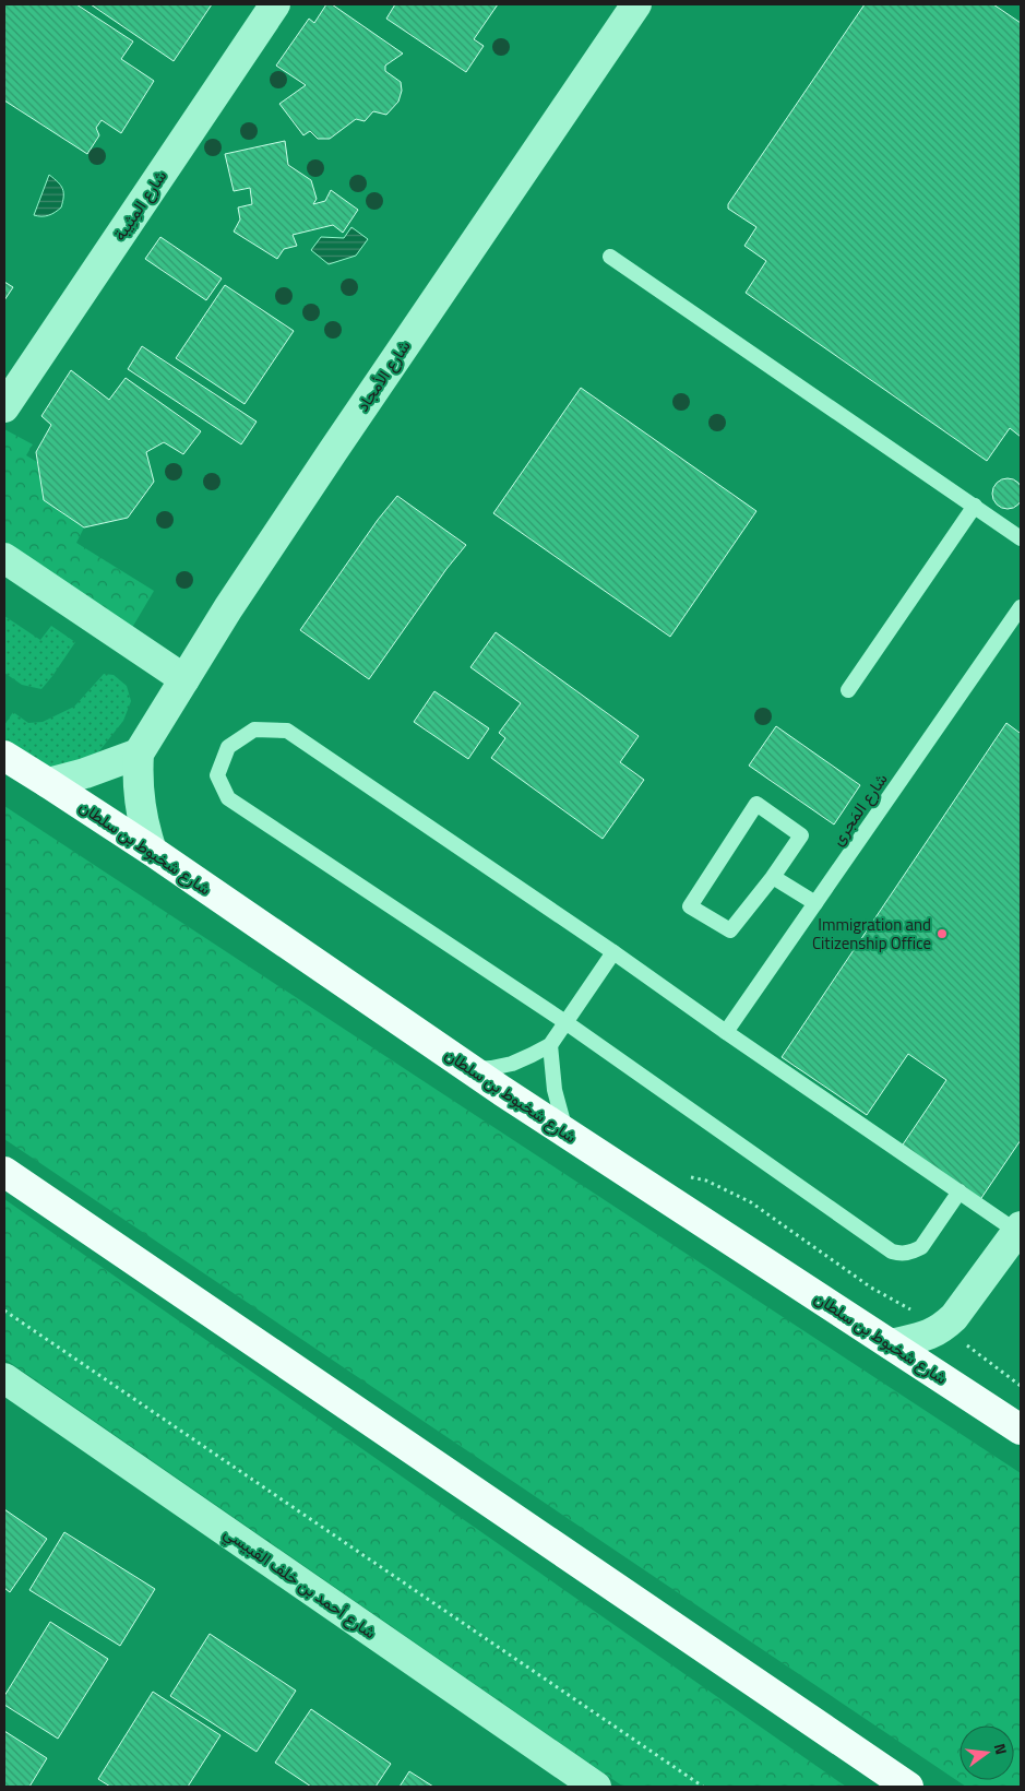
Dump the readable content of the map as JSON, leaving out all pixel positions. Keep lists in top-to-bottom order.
{
  "streets": {
    "main road": ["شارع شخبوط بن سلطان"],
    "street": ["شارع المِثِيبة", "شارع الأمجاد", "شارع أحمد بن خلف القبيسي"],
    "lane": ["شارع المَجرى"]
  },
  "places": ["Immigration and Citizenship Office"],
  "north": "right"
}
